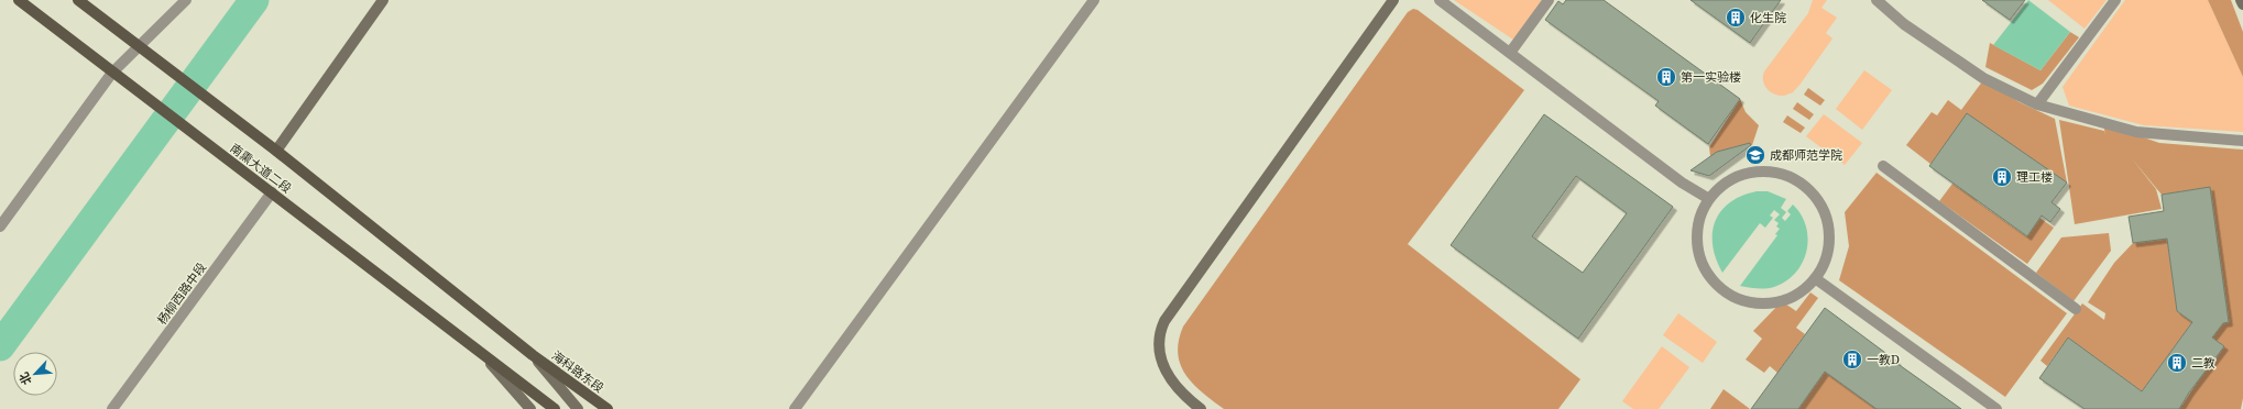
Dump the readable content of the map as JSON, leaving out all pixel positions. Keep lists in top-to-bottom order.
{
  "streets": {
    "main road": ["南熏大道二段", "海科路东段"],
    "street": ["杨柳西路中段"]
  },
  "crossings": [
    ["南熏大道二段", "杨柳西路中段"],
    ["南熏大道二段", "海科路东段"]
  ],
  "places": {
    "building": [
      "化生院",
      "第一实验楼",
      "理工楼",
      "一教D",
      "二教"
    ],
    "school or university": ["成都师范学院"]
  },
  "north": "bottom left"
}
